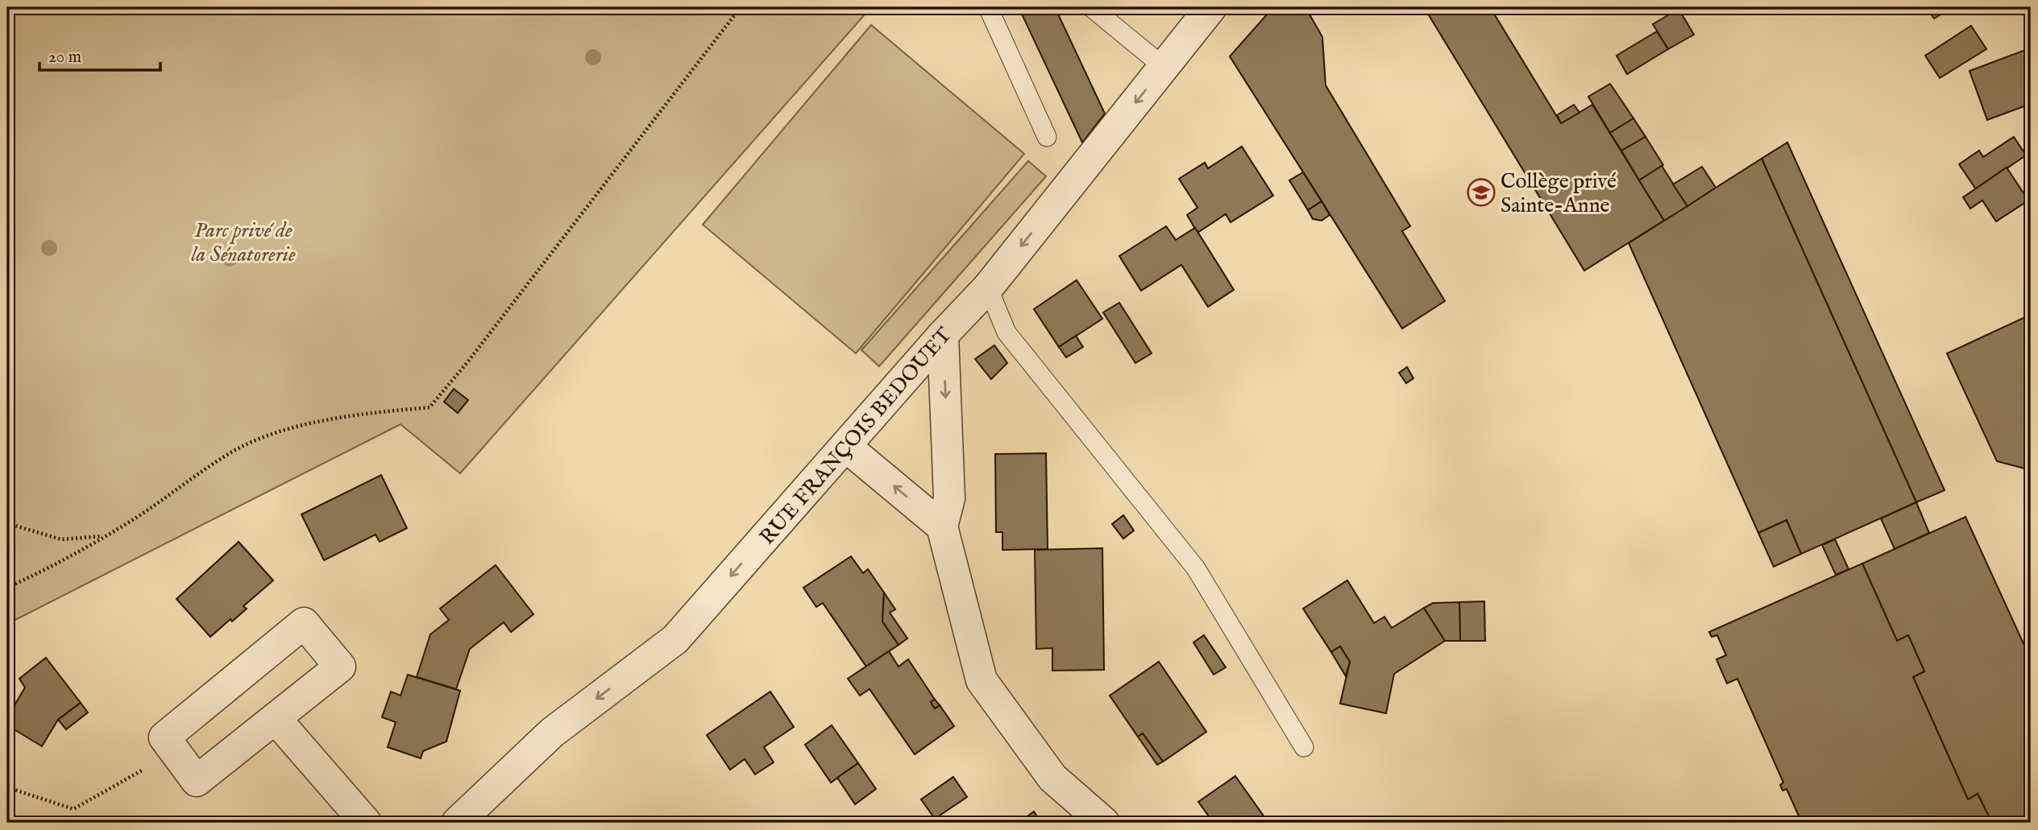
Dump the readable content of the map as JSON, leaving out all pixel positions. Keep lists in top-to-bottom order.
{
  "streets": {
    "street": ["RUE FRANÇOIS BEDOUET"]
  },
  "one_way": ["RUE FRANÇOIS BEDOUET"],
  "parks": ["Parc privé de la Sénatorerie"],
  "places": {
    "school or university": ["Collège privé Sainte-Anne"]
  },
  "scale_bar": "20 m"
}
